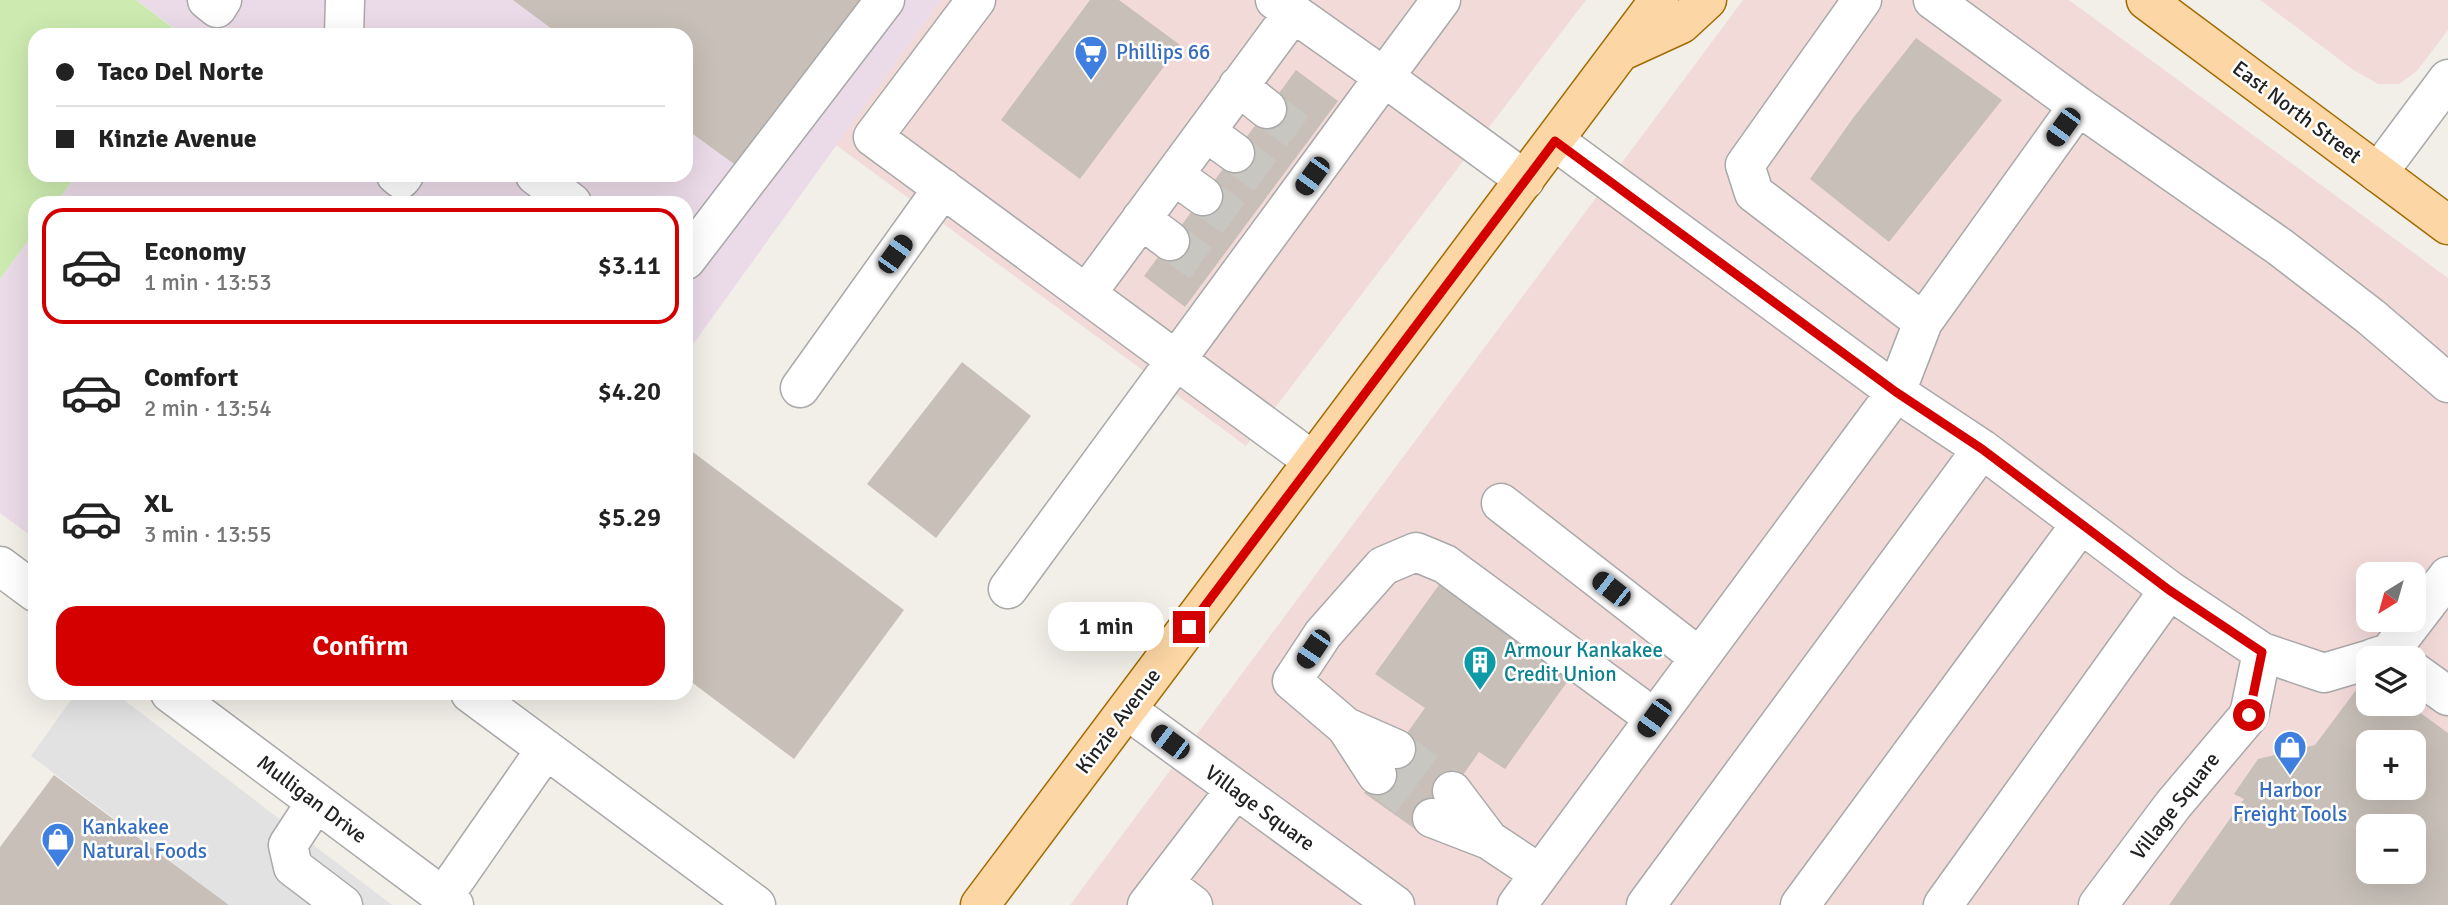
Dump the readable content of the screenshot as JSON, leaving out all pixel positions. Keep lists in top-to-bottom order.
{
  "streets": {
    "main road": ["East North Street", "Kinzie Avenue"],
    "street": ["Mulligan Drive", "Village Square"]
  },
  "crossings": [
    ["Kinzie Avenue", "Village Square"]
  ],
  "places": {
    "supermarket": ["Phillips 66"],
    "building": ["Armour Kankakee Credit Union"],
    "shop": ["Harbor Freight Tools", "Kankakee Natural Foods"]
  },
  "north": "bottom left",
  "page": {
    "banner": ["Taco Del Norte", "Kinzie Avenue"],
    "list": [
      {
        "name": "Economy",
        "note": "1 min · 13:53",
        "value": "$3.11"
      },
      {
        "name": "Comfort",
        "note": "2 min · 13:54",
        "value": "$4.20"
      },
      {
        "name": "XL",
        "note": "3 min · 13:55",
        "value": "$5.29"
      }
    ],
    "map_buttons": ["+", "−"],
    "buttons": "Confirm",
    "bubble": "1 min"
  }
}
